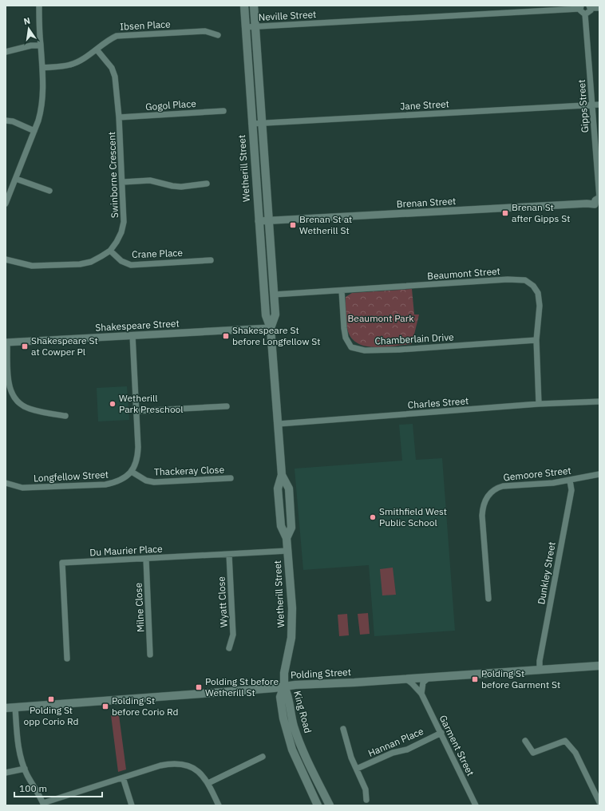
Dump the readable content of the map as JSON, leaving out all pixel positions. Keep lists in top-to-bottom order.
{
  "streets": {
    "main road": ["Wetherill Street", "Polding Street", "King Road"],
    "street": [
      "Neville Street",
      "Ibsen Place",
      "Gogol Place",
      "Jane Street",
      "Gipps Street",
      "Swinborne Crescent",
      "Brenan Street",
      "Crane Place",
      "Beaumont Street",
      "Shakespeare Street",
      "Chamberlain Drive",
      "Charles Street",
      "Thackeray Close",
      "Gemoore Street",
      "Longfellow Street",
      "Du Maurier Place",
      "Dunkley Street",
      "Wyatt Close",
      "Milne Close",
      "Hannan Place",
      "Garment Street"
    ]
  },
  "crossings": [
    ["Neville Street", "Wetherill Street"],
    ["Ibsen Place", "Swinborne Crescent"],
    ["Gogol Place", "Swinborne Crescent"],
    ["Jane Street", "Gipps Street"],
    ["Jane Street", "Wetherill Street"],
    ["Wetherill Street", "Brenan Street"],
    ["Wetherill Street", "Beaumont Street"],
    ["Wetherill Street", "Shakespeare Street"],
    ["Wetherill Street", "Charles Street"],
    ["Wetherill Street", "Du Maurier Place"],
    ["Wetherill Street", "Polding Street"],
    ["Wetherill Street", "King Road"],
    ["Swinborne Crescent", "Crane Place"],
    ["Beaumont Street", "Chamberlain Drive"],
    ["Beaumont Street", "Charles Street"],
    ["Thackeray Close", "Longfellow Street"],
    ["Gemoore Street", "Dunkley Street"],
    ["Du Maurier Place", "Wyatt Close"],
    ["Du Maurier Place", "Milne Close"],
    ["Dunkley Street", "Polding Street"],
    ["Polding Street", "King Road"],
    ["Polding Street", "Garment Street"],
    ["Hannan Place", "Garment Street"]
  ],
  "parks": ["Beaumont Park"],
  "places": {
    "transit": [
      "Brenan St after Gipps St",
      "Brenan St at Wetherill St",
      "Shakespeare St before Longfellow St",
      "Shakespeare St at Cowper Pl",
      "Polding St before Garment St",
      "Polding St before Wetherill St",
      "Polding St opp Corio Rd",
      "Polding St before Corio Rd"
    ],
    "other": ["Wetherill Park Preschool", "Smithfield West Public School"]
  },
  "scale_bar": "100 m",
  "north": "top"
}
